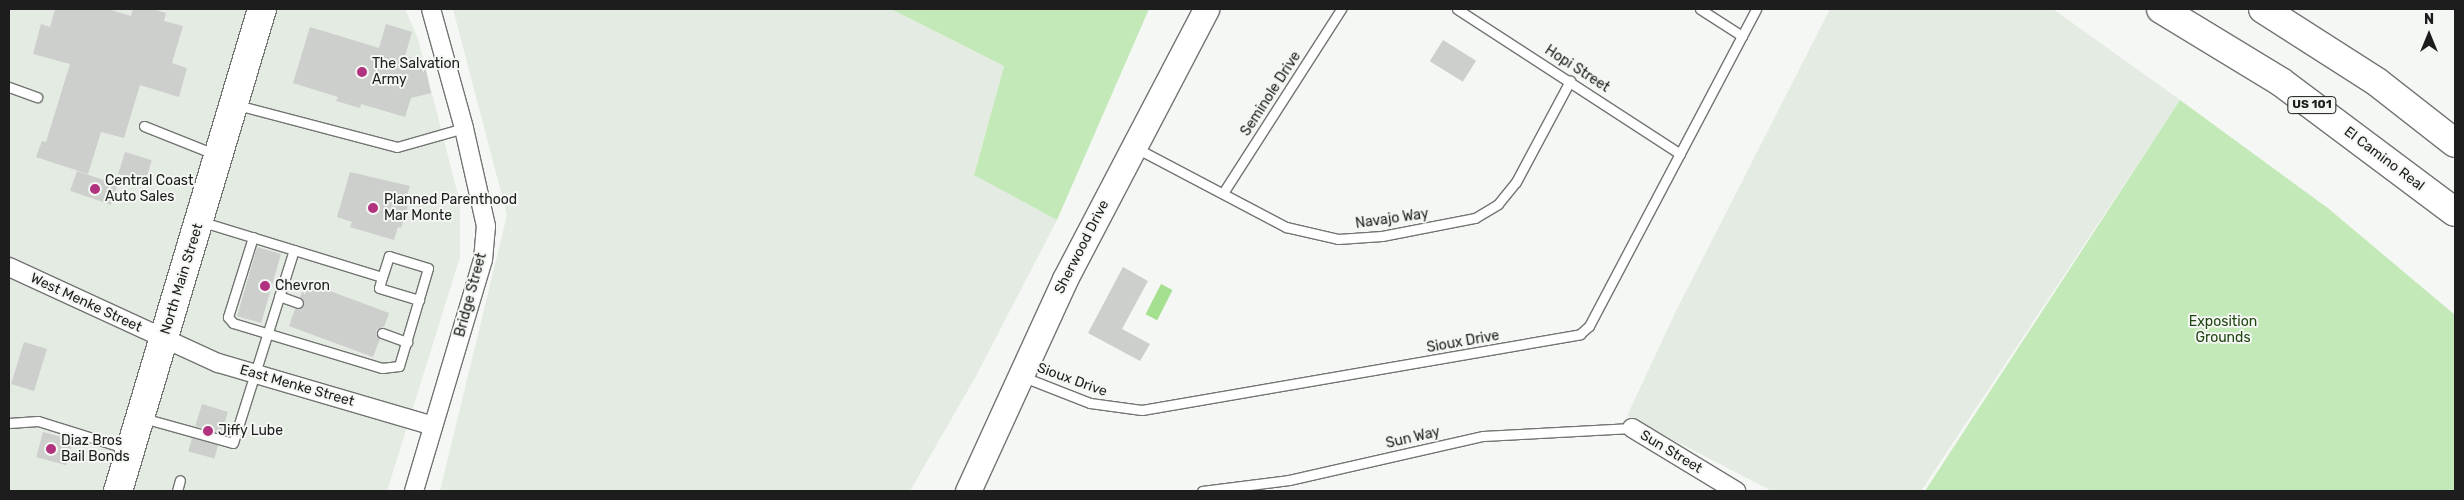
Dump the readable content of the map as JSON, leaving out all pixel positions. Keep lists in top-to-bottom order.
{
  "streets": {
    "main road": [
      "US 101",
      "El Camino Real",
      "Sherwood Drive",
      "North Main Street"
    ],
    "street": [
      "Bridge Street",
      "West Menke Street",
      "East Menke Street",
      "Sun Street"
    ],
    "lane": [
      "Hopi Street",
      "Seminole Drive",
      "Navajo Way",
      "Sioux Drive",
      "Sun Way"
    ]
  },
  "crossings": [
    ["Hopi Street", "Navajo Way"],
    ["Hopi Street", "Sioux Drive"],
    ["Seminole Drive", "Navajo Way"],
    ["Navajo Way", "Sherwood Drive"],
    ["Sherwood Drive", "Sioux Drive"],
    ["North Main Street", "West Menke Street"],
    ["North Main Street", "East Menke Street"],
    ["Bridge Street", "East Menke Street"],
    ["West Menke Street", "East Menke Street"],
    ["Sun Way", "Sun Street"]
  ],
  "parks": ["Exposition Grounds"],
  "places": [
    "The Salvation Army",
    "Central Coast Auto Sales",
    "Planned Parenthood Mar Monte",
    "Chevron",
    "Jiffy Lube",
    "Diaz Bros Bail Bonds"
  ],
  "north": "top"
}
